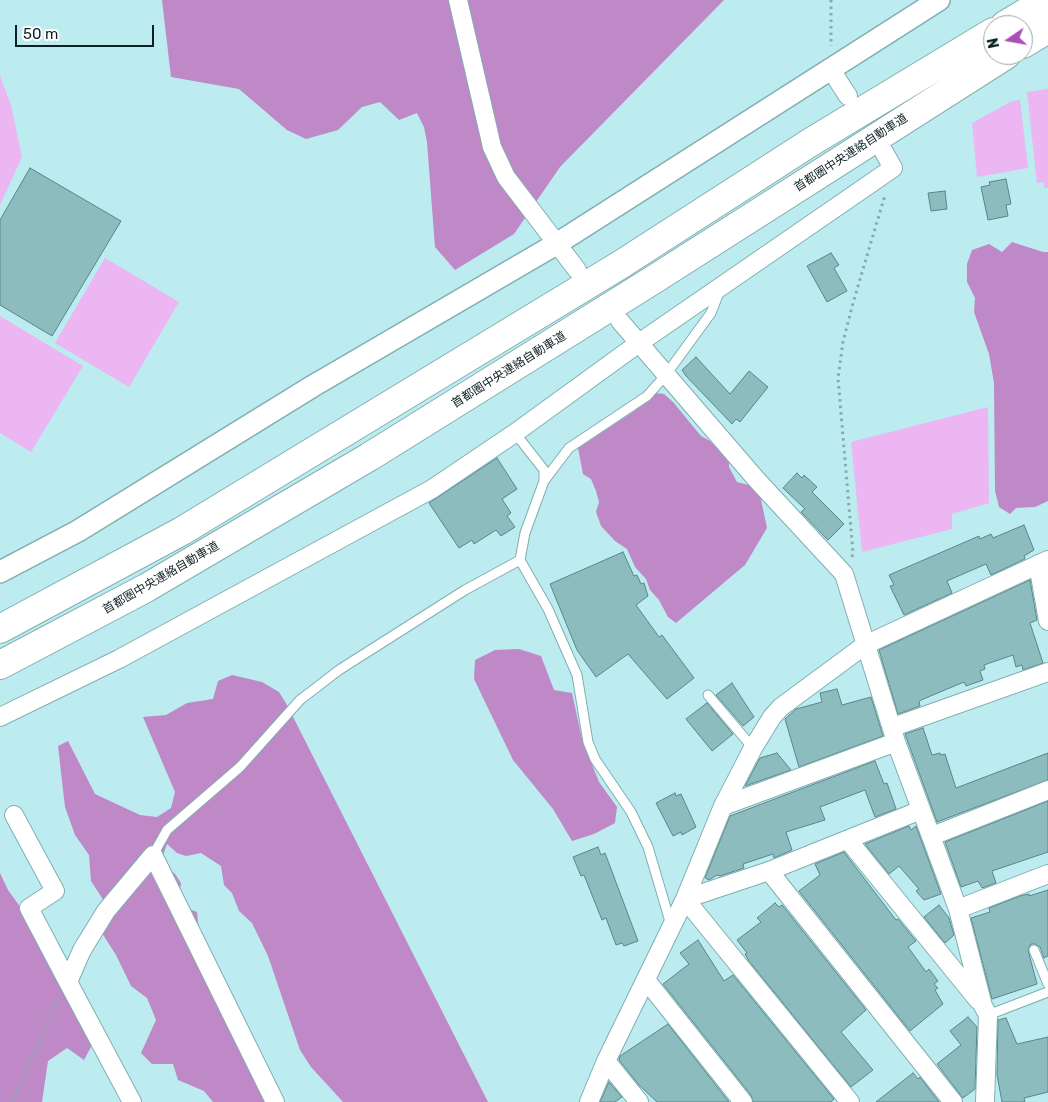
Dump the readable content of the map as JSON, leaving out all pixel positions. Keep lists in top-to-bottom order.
{
  "streets": {
    "highway": ["首都圏中央連絡自動車道"]
  },
  "scale_bar": "50 m",
  "north": "left"
}
